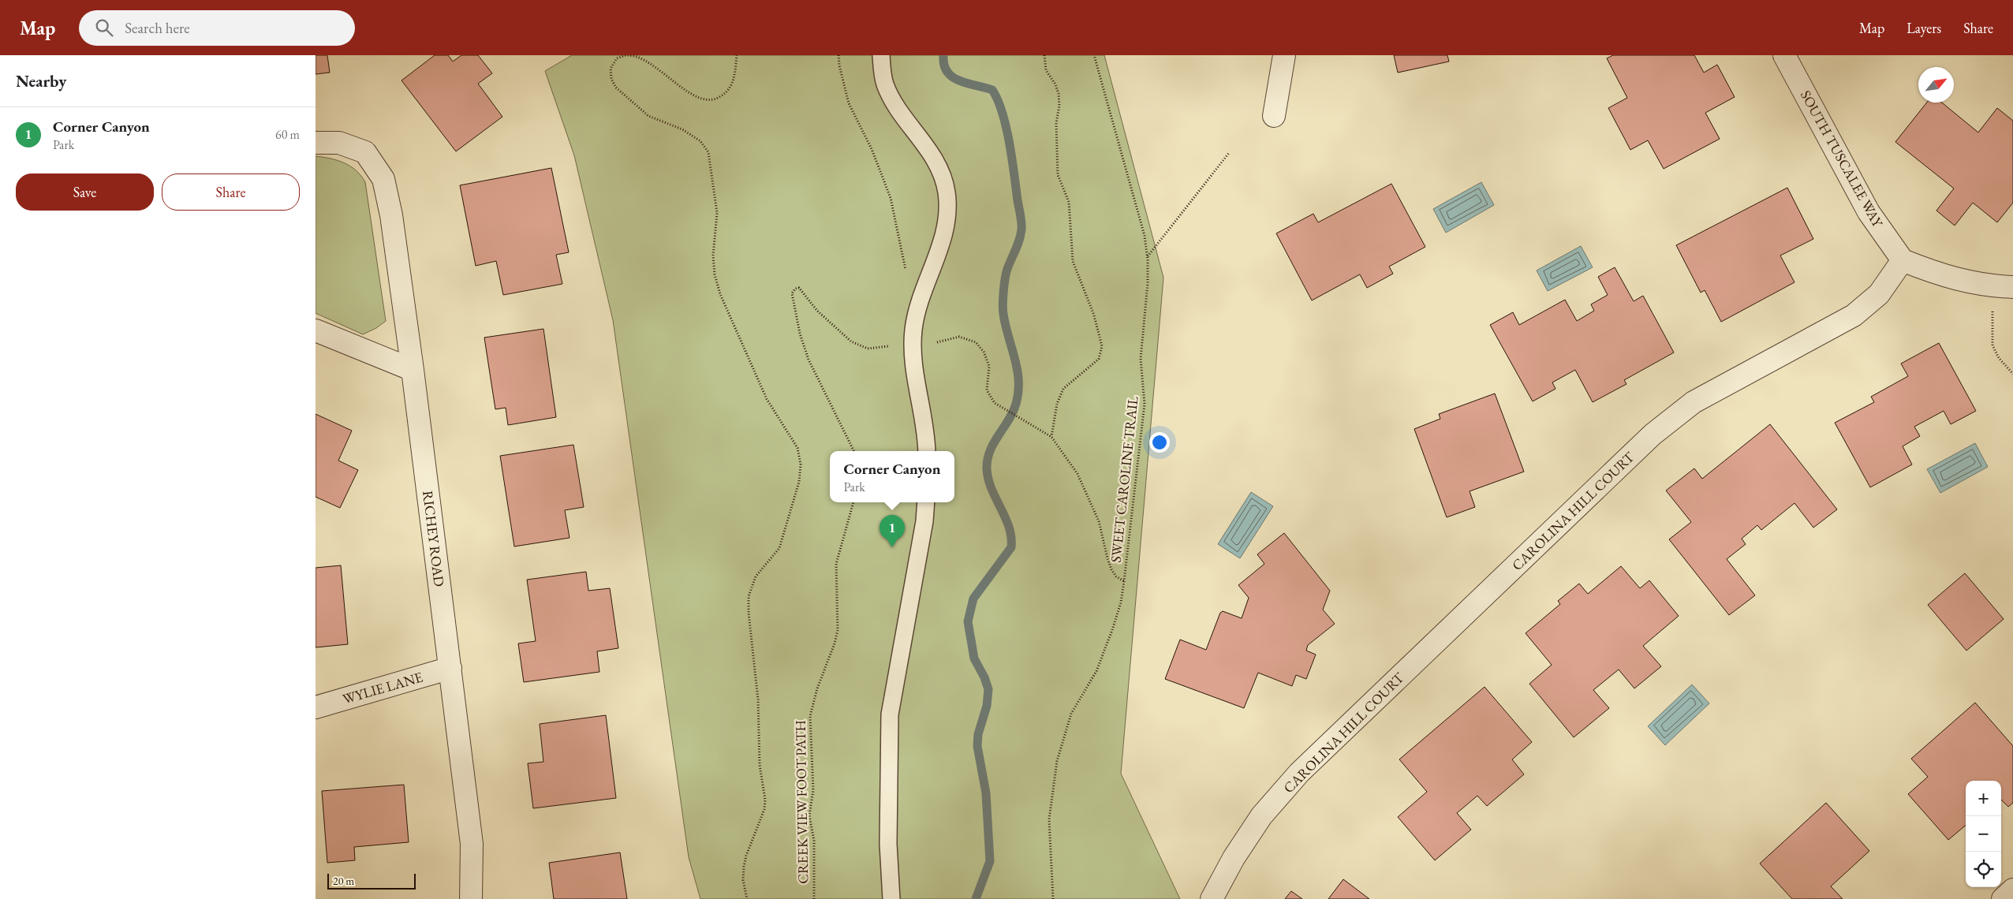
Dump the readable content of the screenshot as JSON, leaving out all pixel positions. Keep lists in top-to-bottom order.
{
  "streets": {
    "street": [
      "SOUTH TUSCALEE WAY",
      "CAROLINA HILL COURT",
      "RICHEY ROAD",
      "WYLIE LANE"
    ],
    "path": ["SWEET CAROLINE TRAIL", "CREEK VIEW FOOT PATH"]
  },
  "crossings": [
    ["SOUTH TUSCALEE WAY", "CAROLINA HILL COURT"],
    ["RICHEY ROAD", "WYLIE LANE"]
  ],
  "scale_bar": "20 m",
  "north": "top right",
  "page": {
    "header": "Map",
    "search": "Search here",
    "nav": ["Map", "Layers", "Share"],
    "heading": "Nearby",
    "list": [
      {
        "mark": "1",
        "name": "Corner Canyon",
        "note": "Park",
        "value": "60 m"
      }
    ],
    "buttons": ["Save", "Share"],
    "popup": ["Corner Canyon", "Park"],
    "pins": "1",
    "map_buttons": ["+", "−"],
    "scale": "20 m"
  }
}
